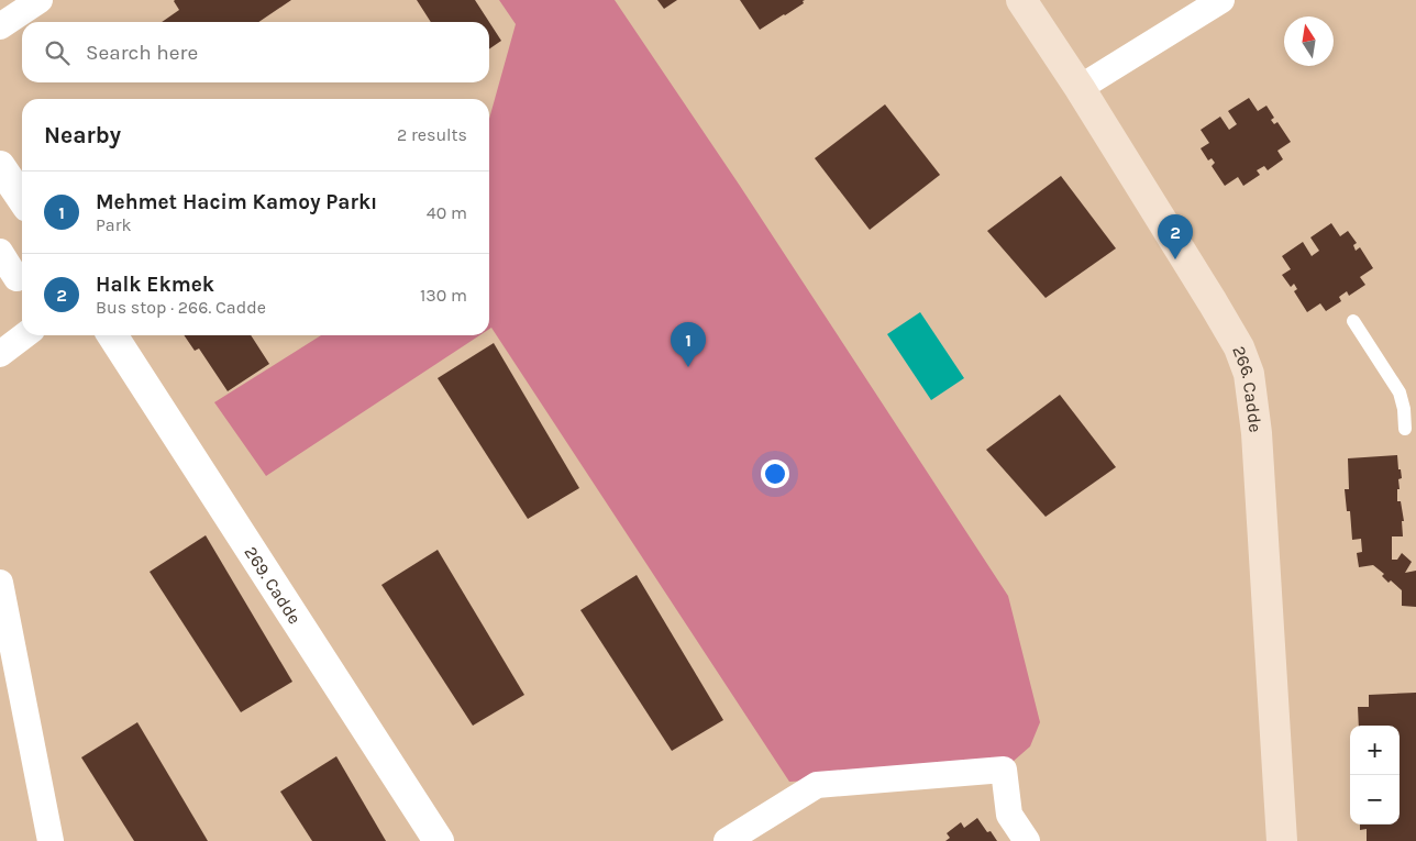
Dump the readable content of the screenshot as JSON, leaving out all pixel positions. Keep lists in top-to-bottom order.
{
  "streets": {
    "main road": ["266. Cadde"],
    "street": ["269. Cadde"]
  },
  "north": "top",
  "page": {
    "search": "Search here",
    "heading": ["Nearby", "2 results"],
    "list": [
      {
        "mark": "1",
        "name": "Mehmet Hacim Kamoy Parkı",
        "note": "Park",
        "value": "40 m"
      },
      {
        "mark": "2",
        "name": "Halk Ekmek",
        "note": "Bus stop · 266. Cadde",
        "value": "130 m"
      }
    ],
    "pins": ["2", "1"],
    "map_buttons": ["+", "−"]
  }
}
